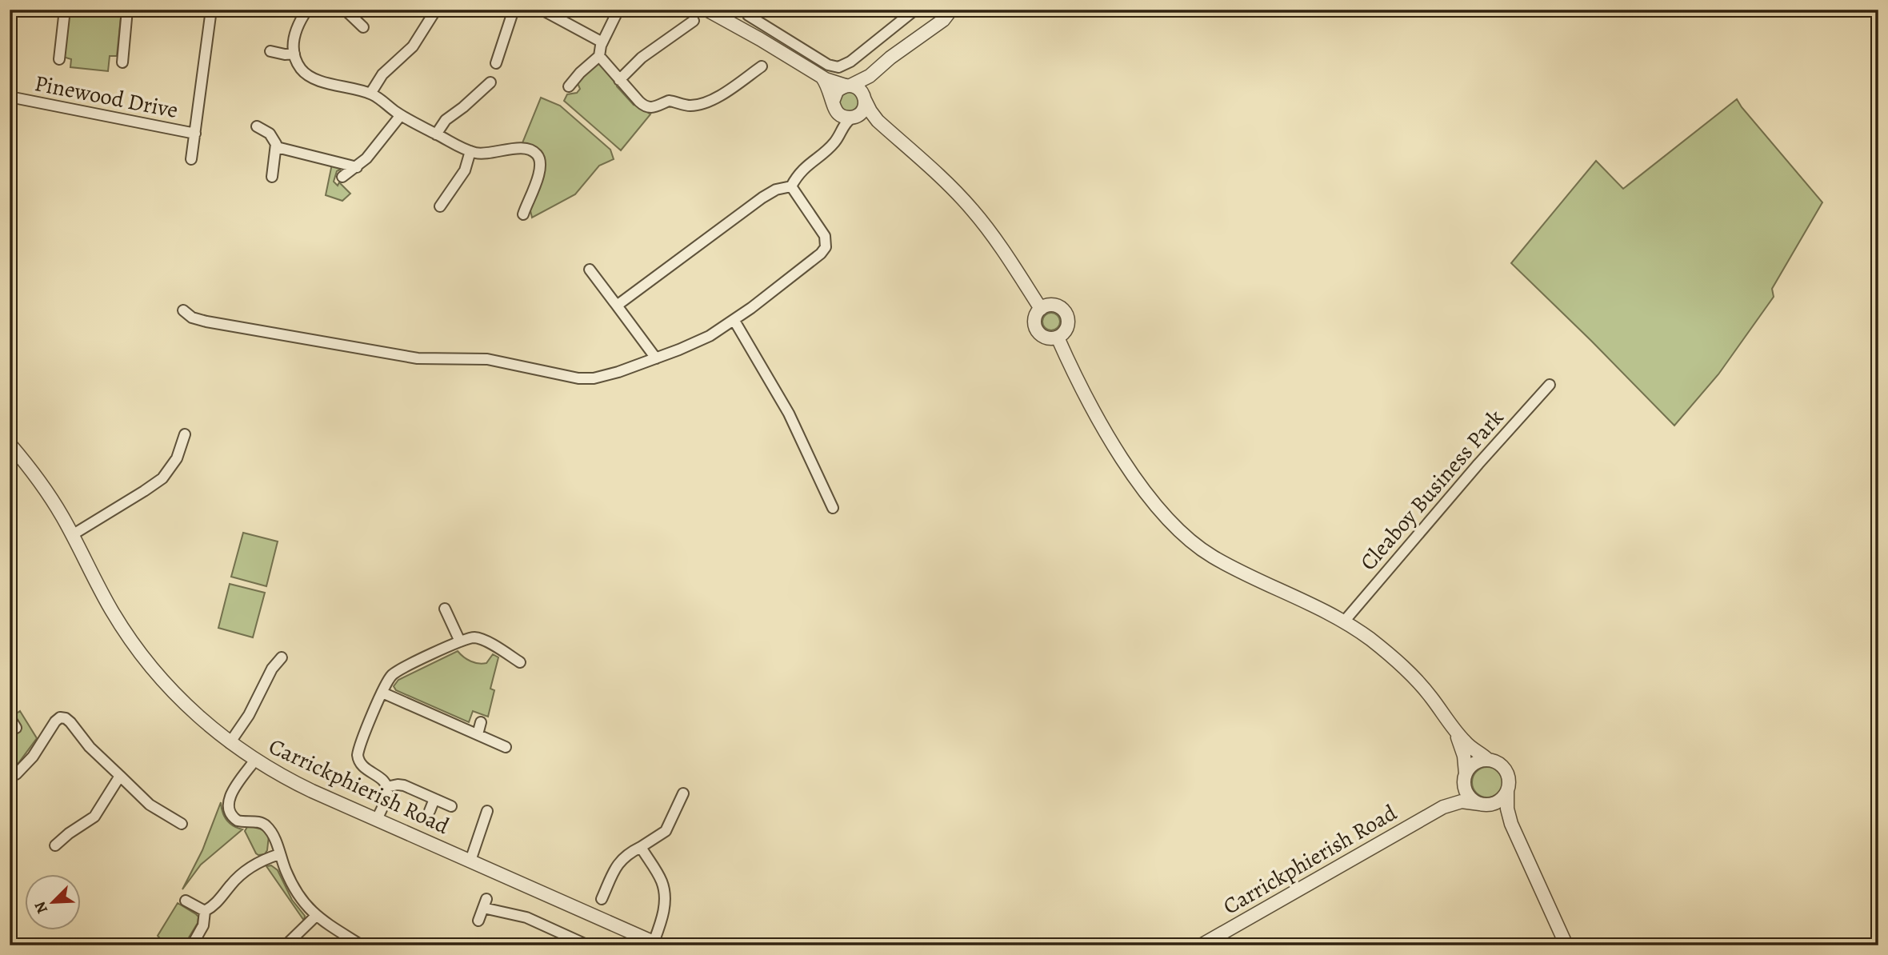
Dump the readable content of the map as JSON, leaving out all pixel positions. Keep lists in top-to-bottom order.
{
  "streets": {
    "street": ["Pinewood Drive", "Cleaboy Business Park", "Carrickphierish Road"]
  },
  "north": "bottom left"
}
